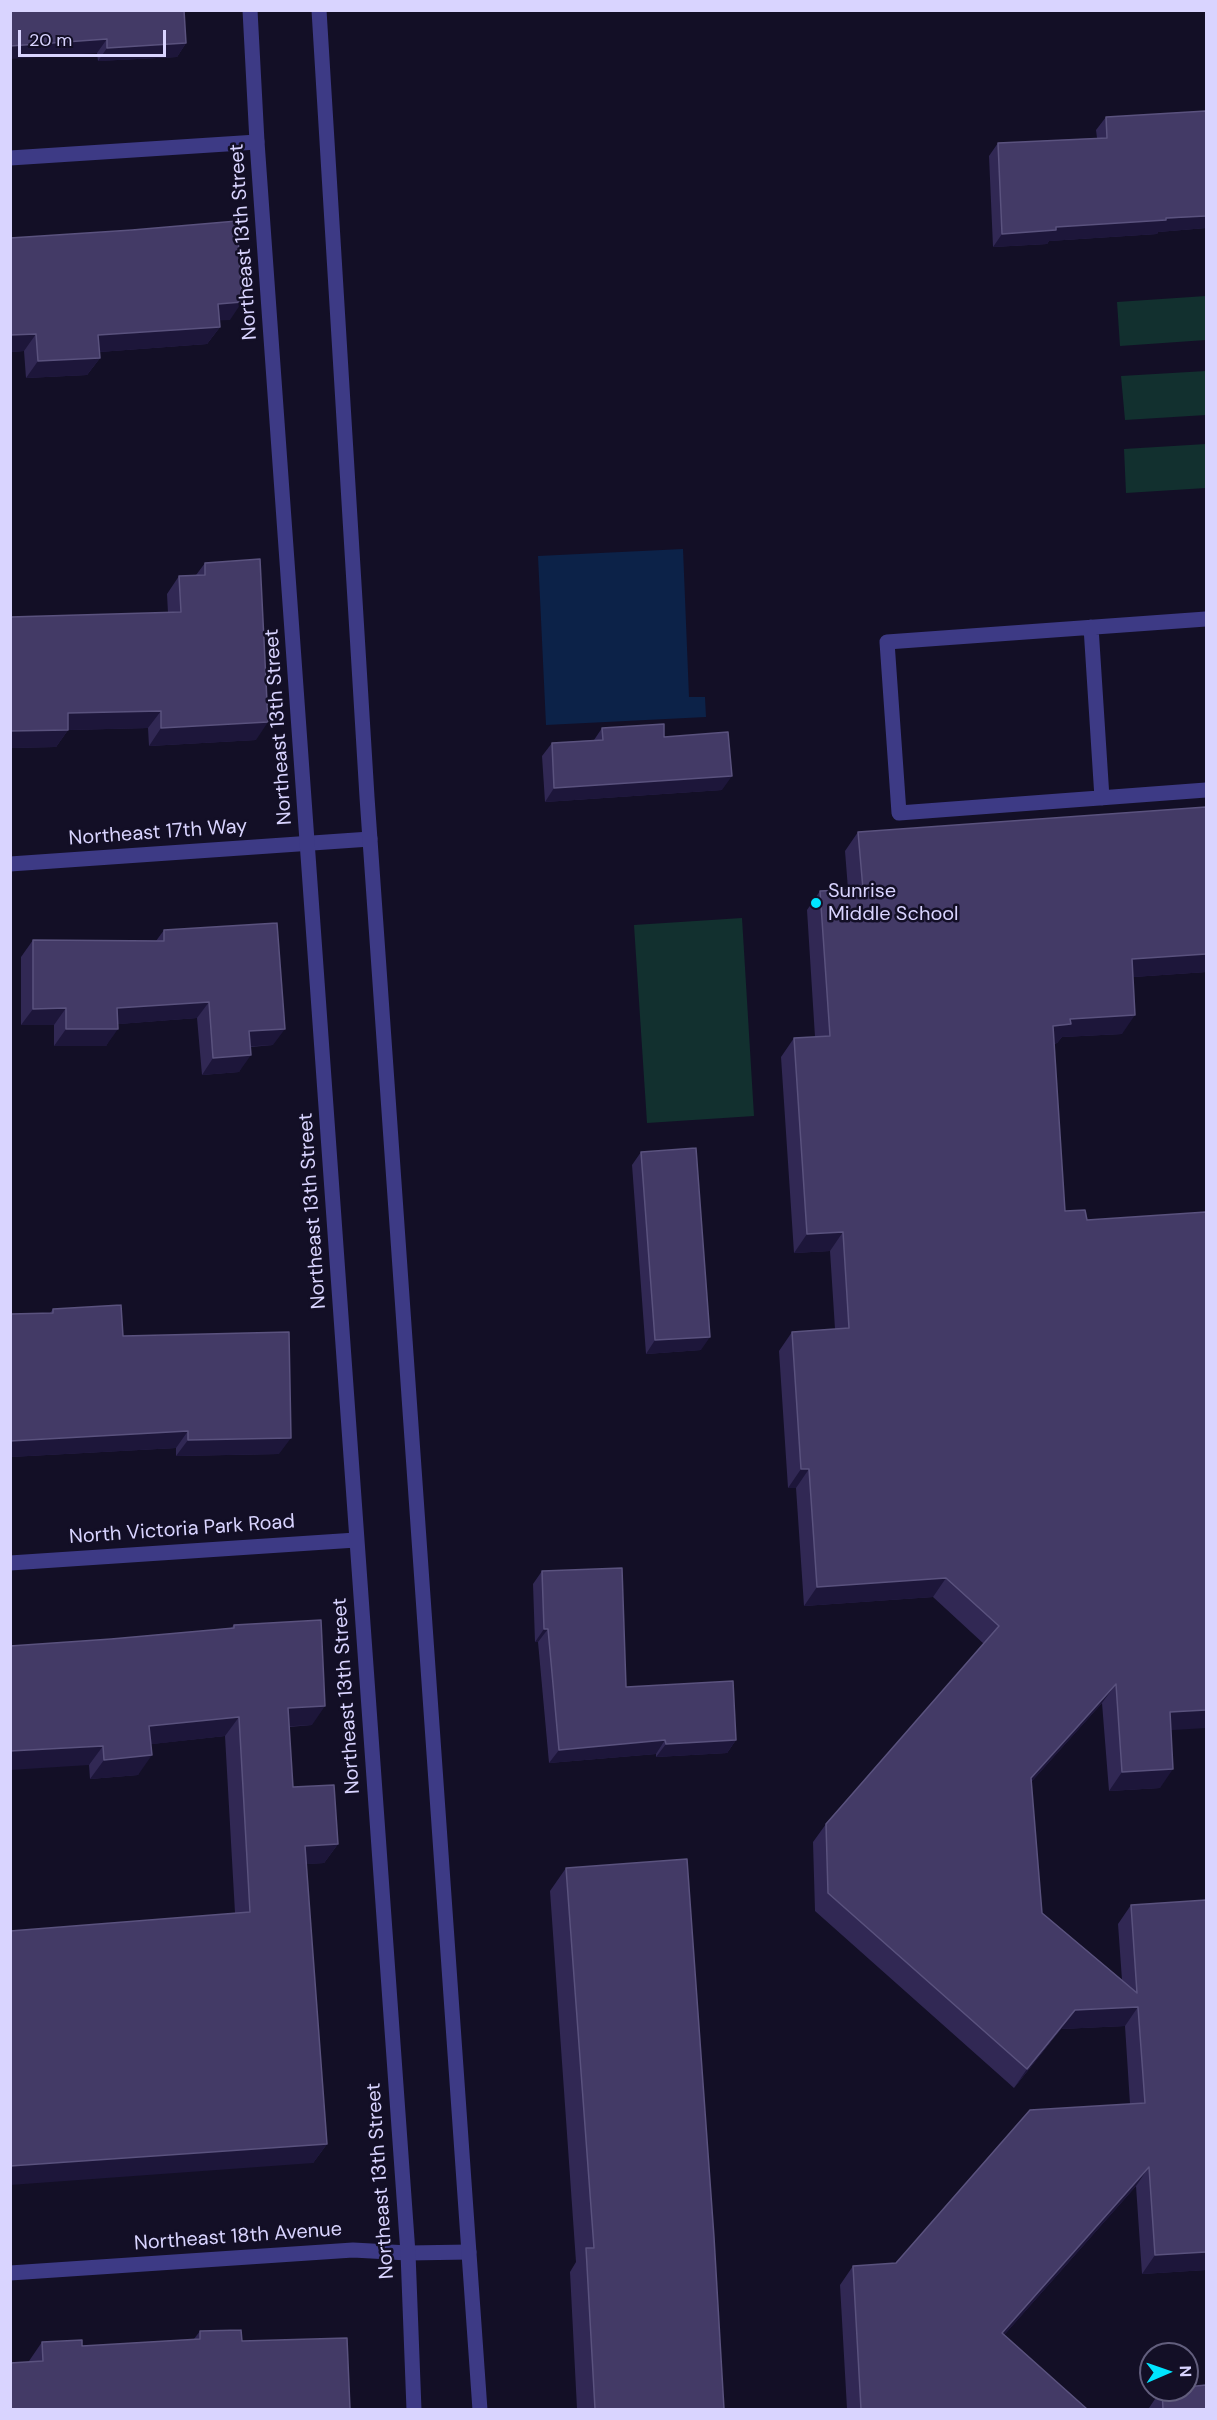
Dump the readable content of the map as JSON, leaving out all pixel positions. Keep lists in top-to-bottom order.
{
  "streets": {
    "street": [
      "Northeast 13th Street",
      "Northeast 17th Way",
      "North Victoria Park Road",
      "Northeast 18th Avenue"
    ]
  },
  "crossings": [
    ["Northeast 13th Street", "Northeast 17th Way"],
    ["Northeast 13th Street", "North Victoria Park Road"],
    ["Northeast 13th Street", "Northeast 18th Avenue"]
  ],
  "places": ["Sunrise Middle School"],
  "scale_bar": "20 m",
  "north": "right"
}
